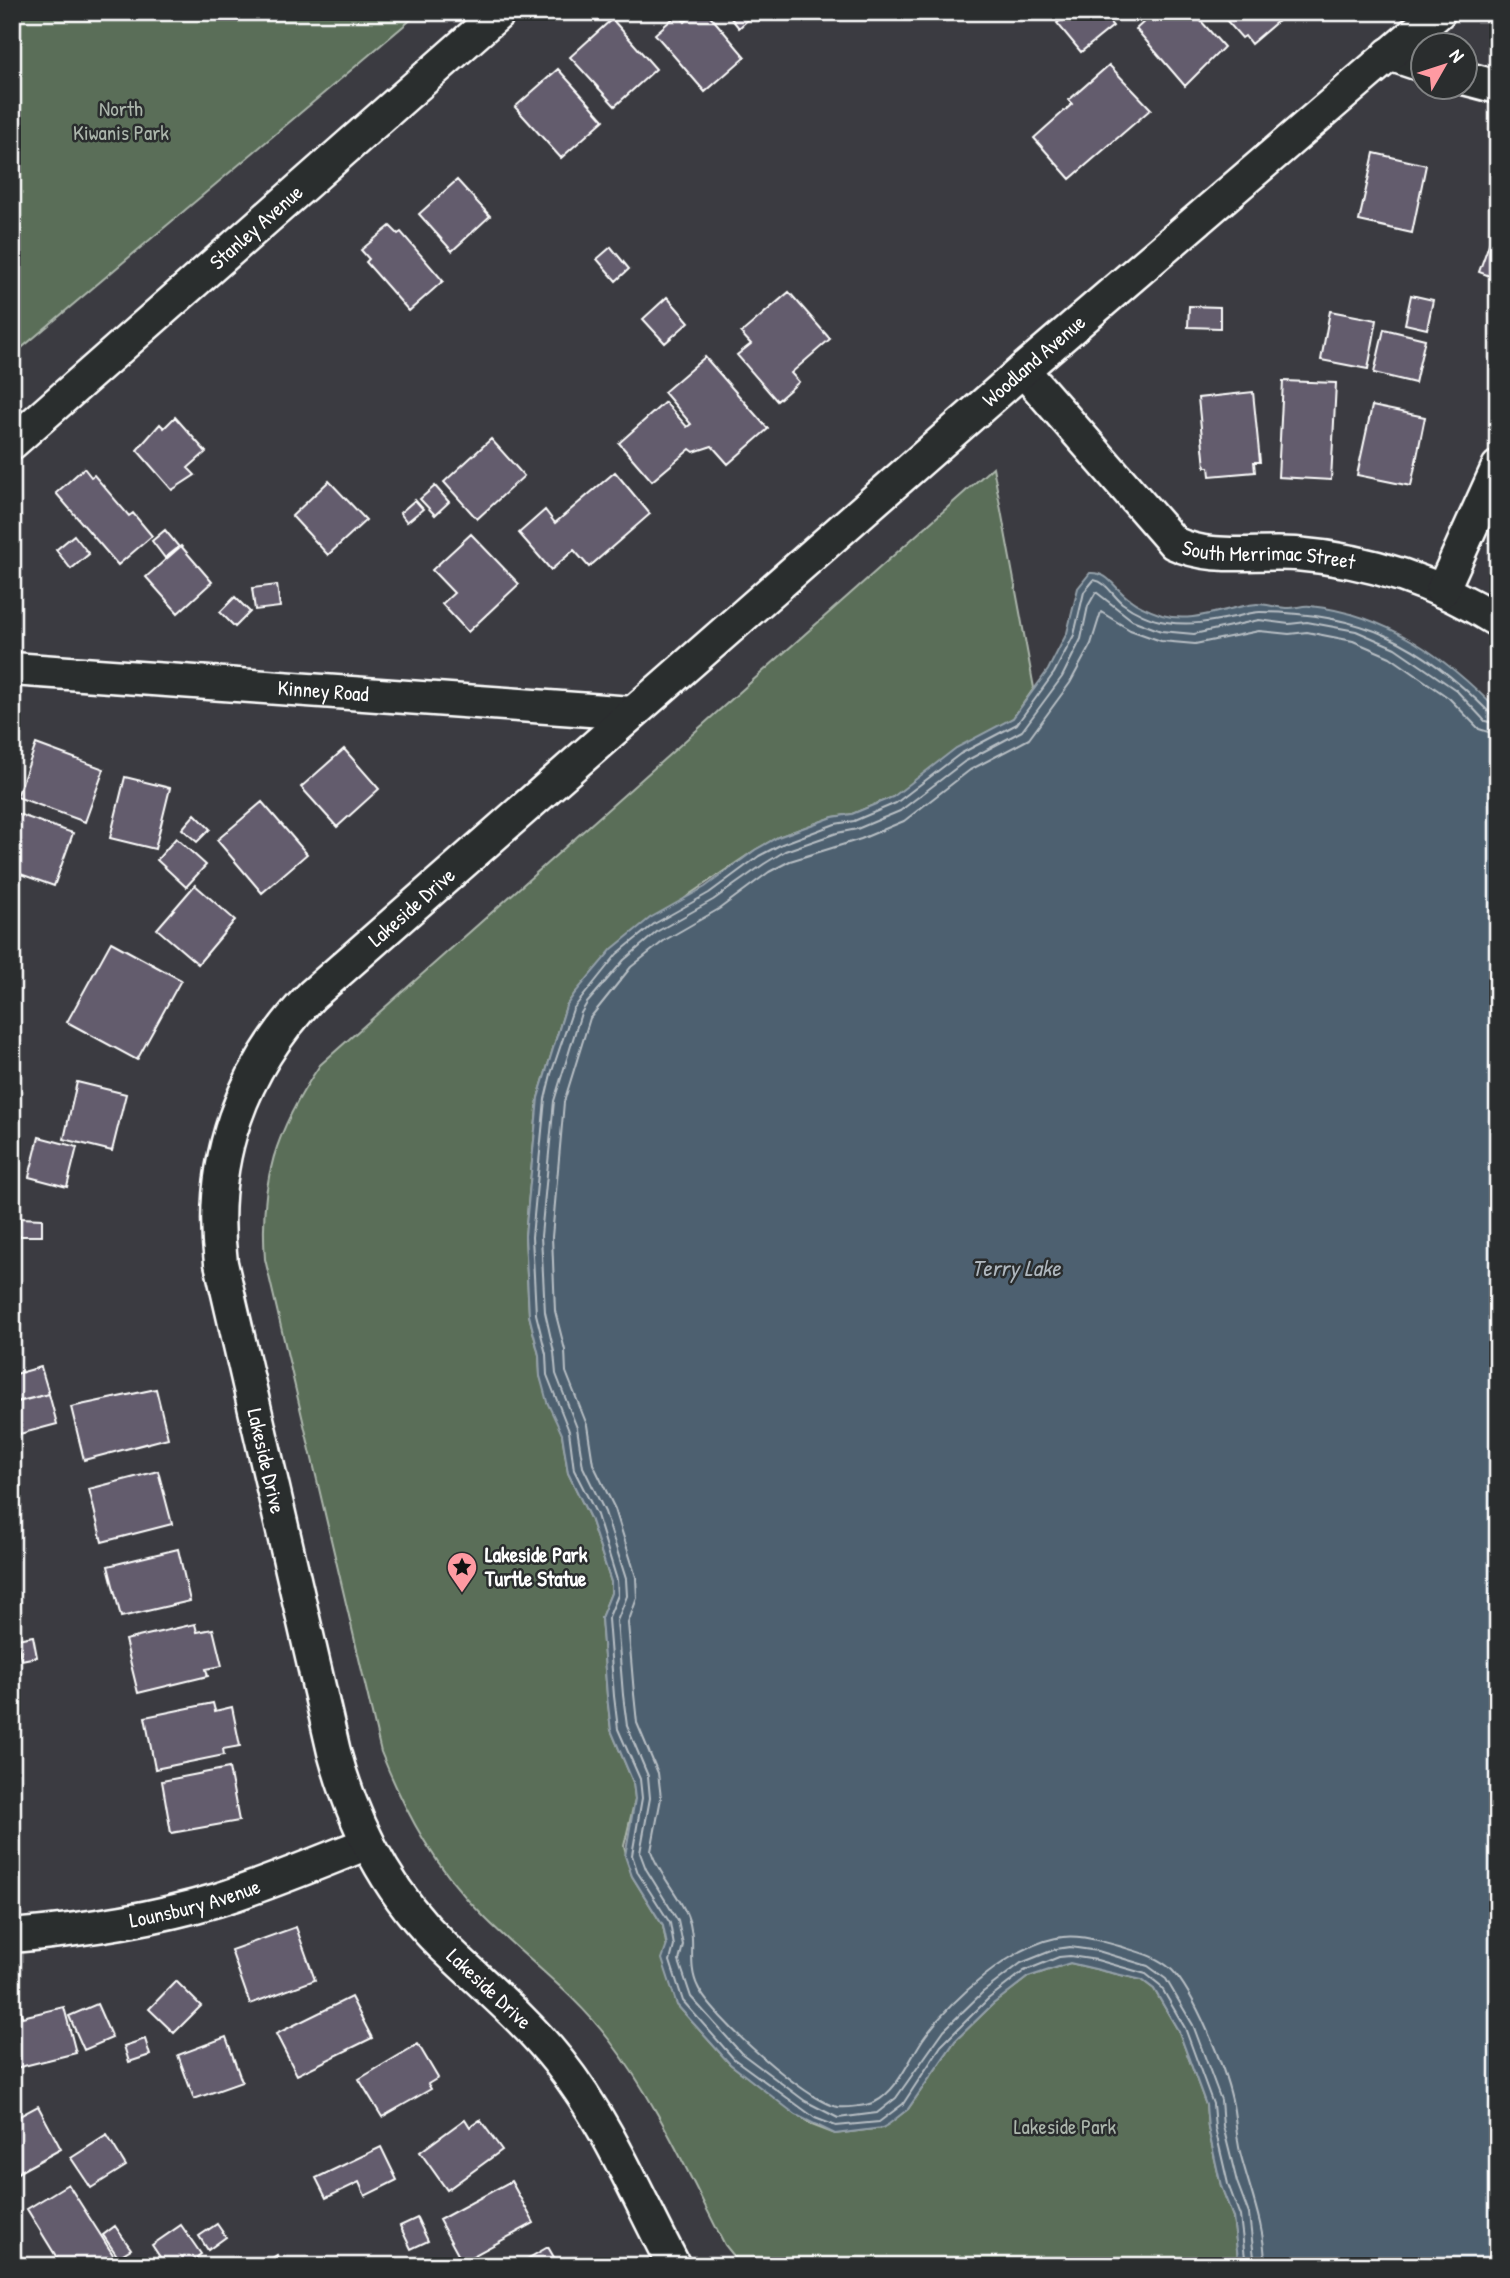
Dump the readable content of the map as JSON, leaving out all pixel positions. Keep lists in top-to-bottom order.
{
  "streets": {
    "street": [
      "Stanley Avenue",
      "Woodland Avenue",
      "South Merrimac Street",
      "Kinney Road",
      "Lakeside Drive",
      "Lounsbury Avenue"
    ]
  },
  "crossings": [
    ["Woodland Avenue", "South Merrimac Street"],
    ["Woodland Avenue", "Kinney Road"],
    ["Woodland Avenue", "Lakeside Drive"],
    ["Kinney Road", "Lakeside Drive"],
    ["Lakeside Drive", "Lounsbury Avenue"]
  ],
  "water": ["Terry Lake"],
  "parks": ["North Kiwanis Park", "Lakeside Park"],
  "places": {
    "place": ["Lakeside Park Turtle Statue"]
  },
  "north": "top right"
}
